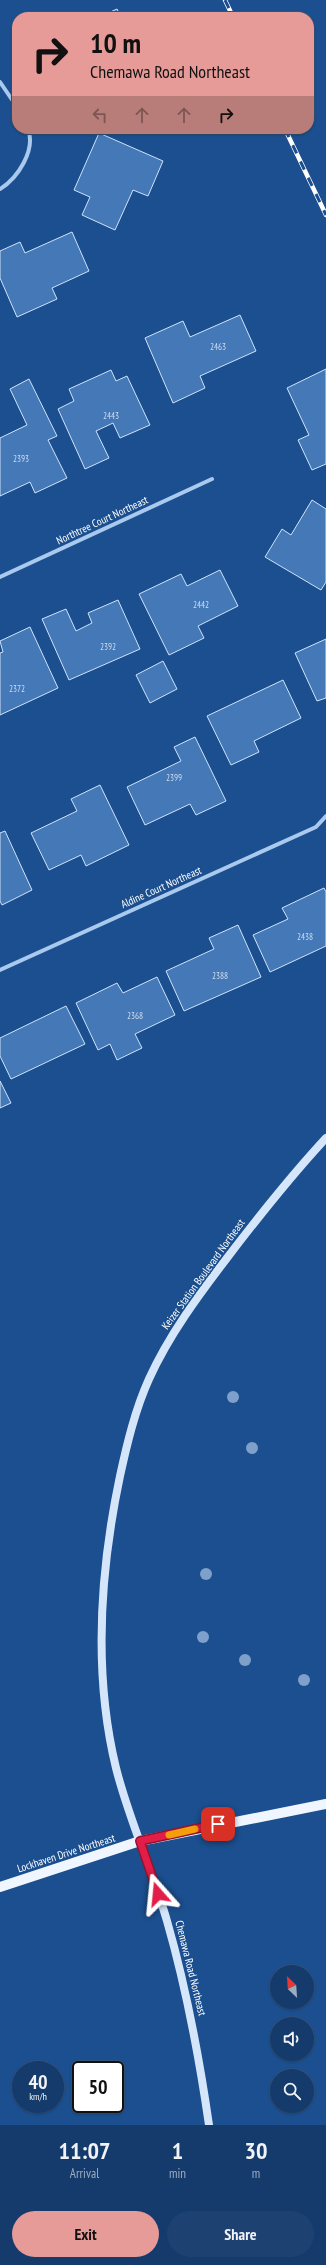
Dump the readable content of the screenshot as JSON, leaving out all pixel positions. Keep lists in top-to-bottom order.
{
  "streets": {
    "main road": ["Keizer Station Boulevard Northeast", "Lockhaven Drive Northeast", "Chemawa Road Northeast"],
    "street": ["Northtree Court Northeast", "Aldine Court Northeast"]
  },
  "crossings": [
    ["Keizer Station Boulevard Northeast", "Lockhaven Drive Northeast"],
    ["Keizer Station Boulevard Northeast", "Chemawa Road Northeast"],
    ["Lockhaven Drive Northeast", "Chemawa Road Northeast"]
  ],
  "house_numbers": [
    "2463",
    "2443",
    "2393",
    "2442",
    "2392",
    "2372",
    "2399",
    "2438",
    "2388",
    "2368"
  ],
  "north": "top left",
  "page": {
    "turn": ["10 m", "Chemawa Road Northeast"],
    "speed": "40 km/h",
    "limit": "50",
    "eta": [
      "11:07",
      "Arrival",
      "1",
      "min",
      "30",
      "m"
    ],
    "buttons": ["Exit", "Share"]
  }
}
